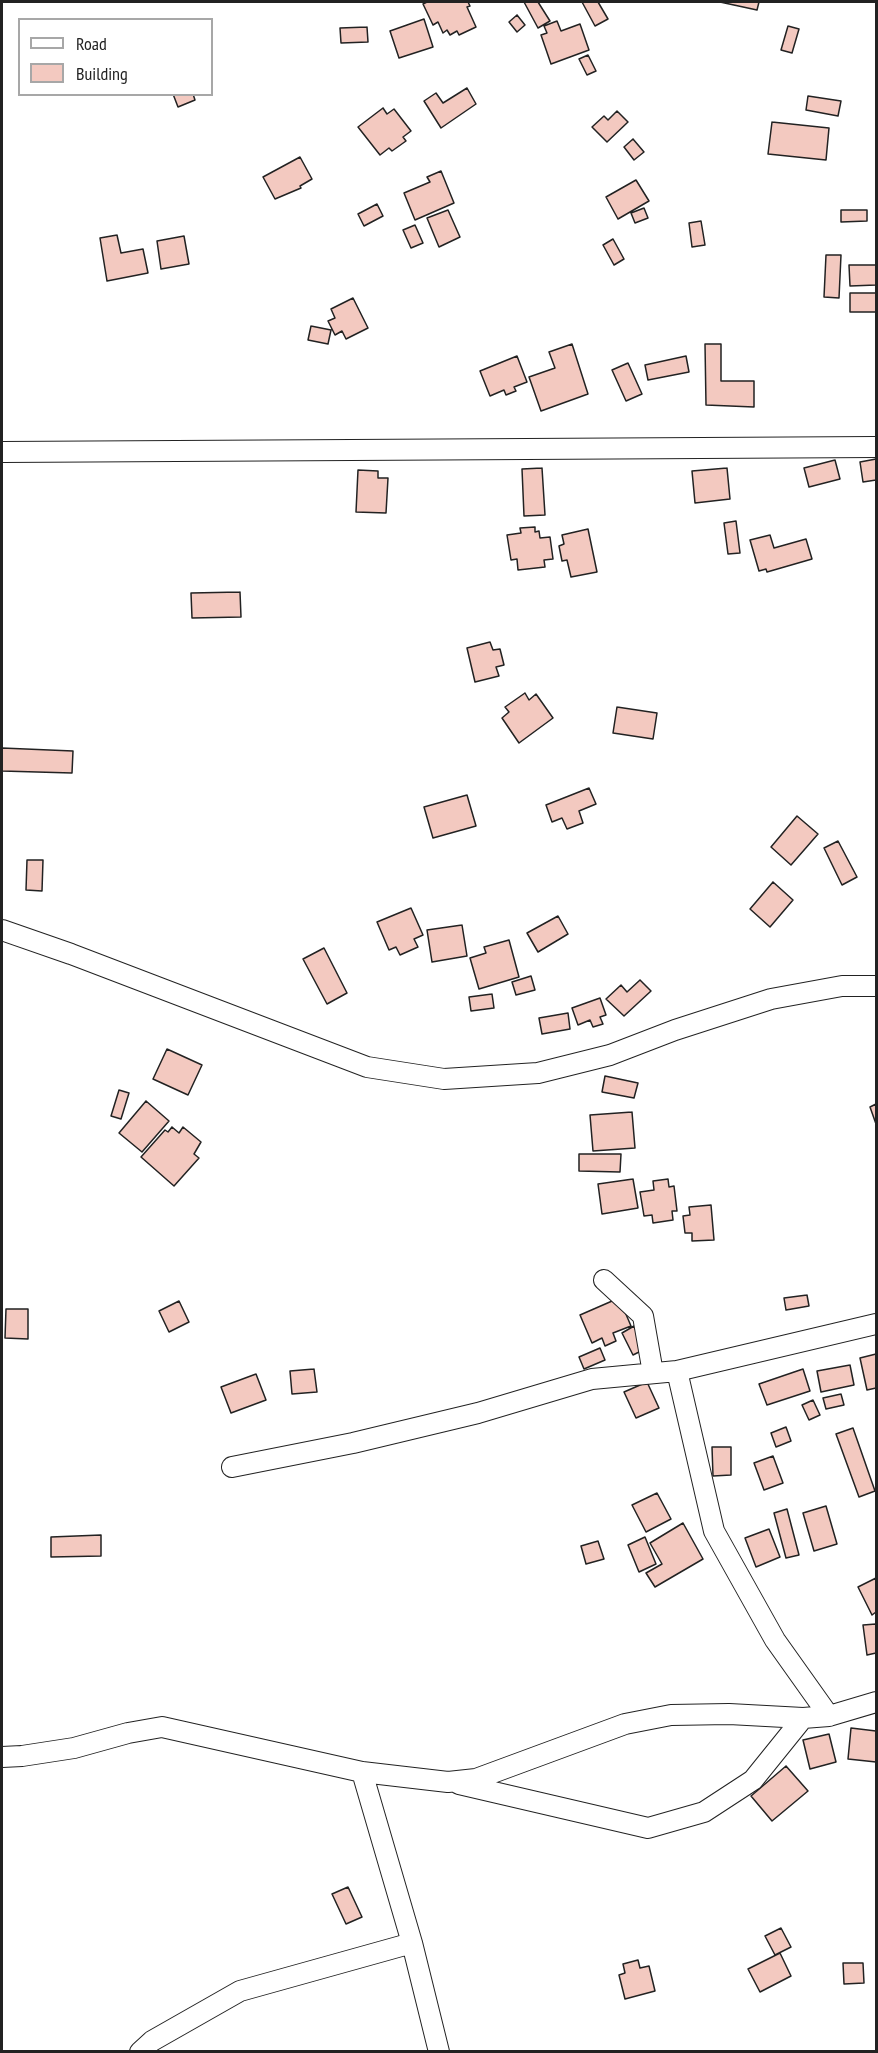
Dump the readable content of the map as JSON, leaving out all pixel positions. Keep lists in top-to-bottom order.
{
  "legend": ["Road", "Building"]
}
